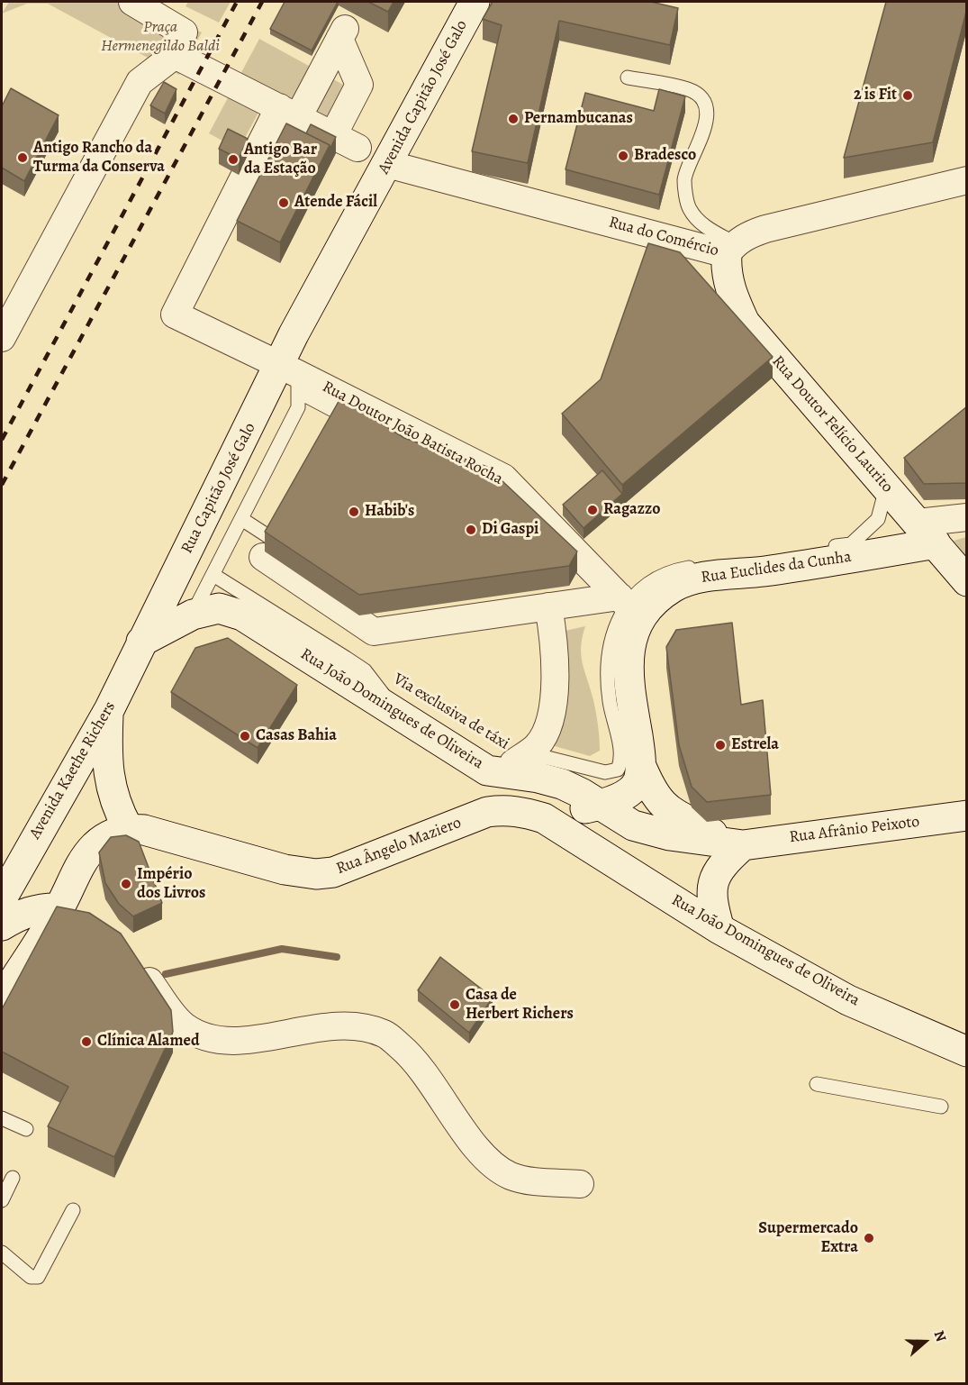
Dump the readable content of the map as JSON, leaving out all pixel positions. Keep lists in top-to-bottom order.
{
  "streets": {
    "main road": [
      "Avenida Capitão José Galo",
      "Rua Doutor Felício Laurito",
      "Rua Capitão José Galo",
      "Rua Euclides da Cunha",
      "Rua João Domingues de Oliveira",
      "Avenida Kaethe Richers",
      "Rua Afrânio Peixoto",
      "Rua Ângelo Maziero"
    ],
    "street": ["Rua do Comércio", "Rua Doutor João Batista Rocha"],
    "lane": ["Via exclusiva de táxi"]
  },
  "crossings": [
    ["Avenida Capitão José Galo", "Rua do Comércio"],
    ["Avenida Capitão José Galo", "Rua Capitão José Galo"],
    ["Rua do Comércio", "Rua Doutor Felício Laurito"],
    ["Rua Doutor Felício Laurito", "Rua Euclides da Cunha"],
    ["Rua Doutor João Batista Rocha", "Rua Capitão José Galo"],
    ["Rua Doutor João Batista Rocha", "Via exclusiva de táxi"],
    ["Rua Capitão José Galo", "Rua João Domingues de Oliveira"],
    ["Rua Capitão José Galo", "Avenida Kaethe Richers"],
    ["Rua Euclides da Cunha", "Rua João Domingues de Oliveira"],
    ["Rua Euclides da Cunha", "Rua Ângelo Maziero"],
    ["Rua João Domingues de Oliveira", "Avenida Kaethe Richers"],
    ["Rua João Domingues de Oliveira", "Rua Afrânio Peixoto"],
    ["Rua João Domingues de Oliveira", "Rua Ângelo Maziero"]
  ],
  "parks": ["Praça Hermenegildo Baldi"],
  "places": [
    "2 is Fit",
    "Pernambucanas",
    "Bradesco",
    "Antigo Rancho da Turma da Conserva",
    "Antigo Bar da Estação",
    "Atende Fácil",
    "Ragazzo",
    "Habib's",
    "Di Gaspi",
    "Casas Bahia",
    "Estrela",
    "Império dos Livros",
    "Casa de Herbert Richers",
    "Clínica Alamed",
    "Supermercado Extra"
  ],
  "north": "right"
}
